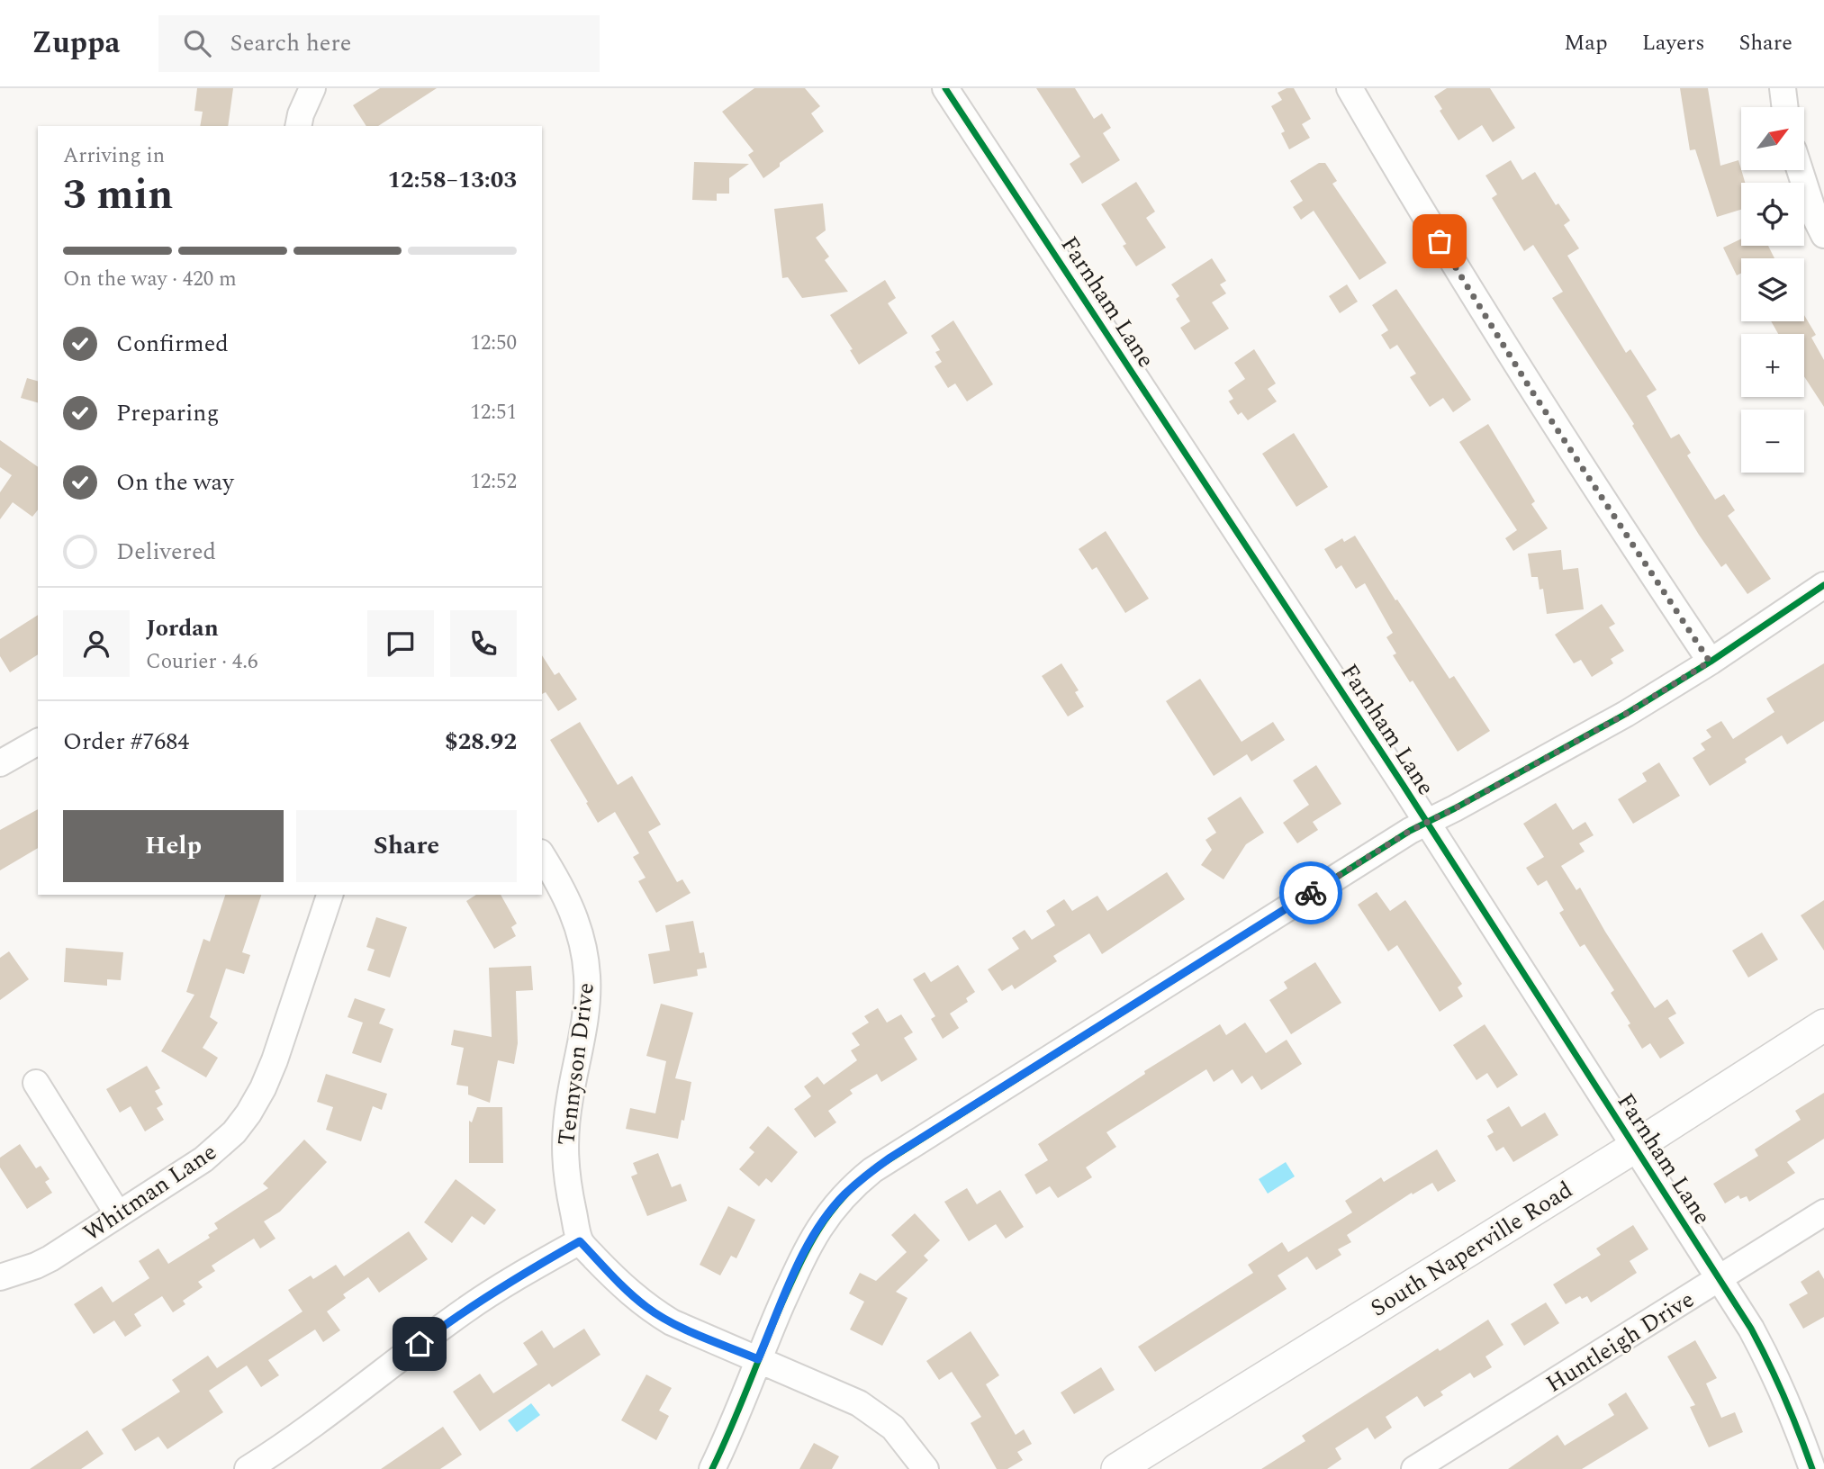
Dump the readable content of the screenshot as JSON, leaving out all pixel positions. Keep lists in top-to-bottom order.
{
  "streets": {
    "main road": ["South Naperville Road"],
    "street": [
      "Farnham Lane",
      "Tennyson Drive",
      "Whitman Lane",
      "Huntleigh Drive"
    ]
  },
  "crossings": [
    ["Farnham Lane", "South Naperville Road"],
    ["Farnham Lane", "Huntleigh Drive"]
  ],
  "north": "top right",
  "page": {
    "header": "Zuppa",
    "search": "Search here",
    "nav": ["Map", "Layers", "Share"],
    "map_buttons": ["+", "−"],
    "heading": ["3 min", "Arriving in", "12:58–13:03"],
    "panel": [
      "Jordan",
      "Courier · 4.6",
      "Order #7684",
      "$28.92"
    ],
    "bar": "On the way · 420 m",
    "list": [
      ["Confirmed", "12:50"],
      ["Preparing", "12:51"],
      ["On the way", "12:52"],
      "Delivered"
    ],
    "buttons": ["Help", "Share"]
  }
}
